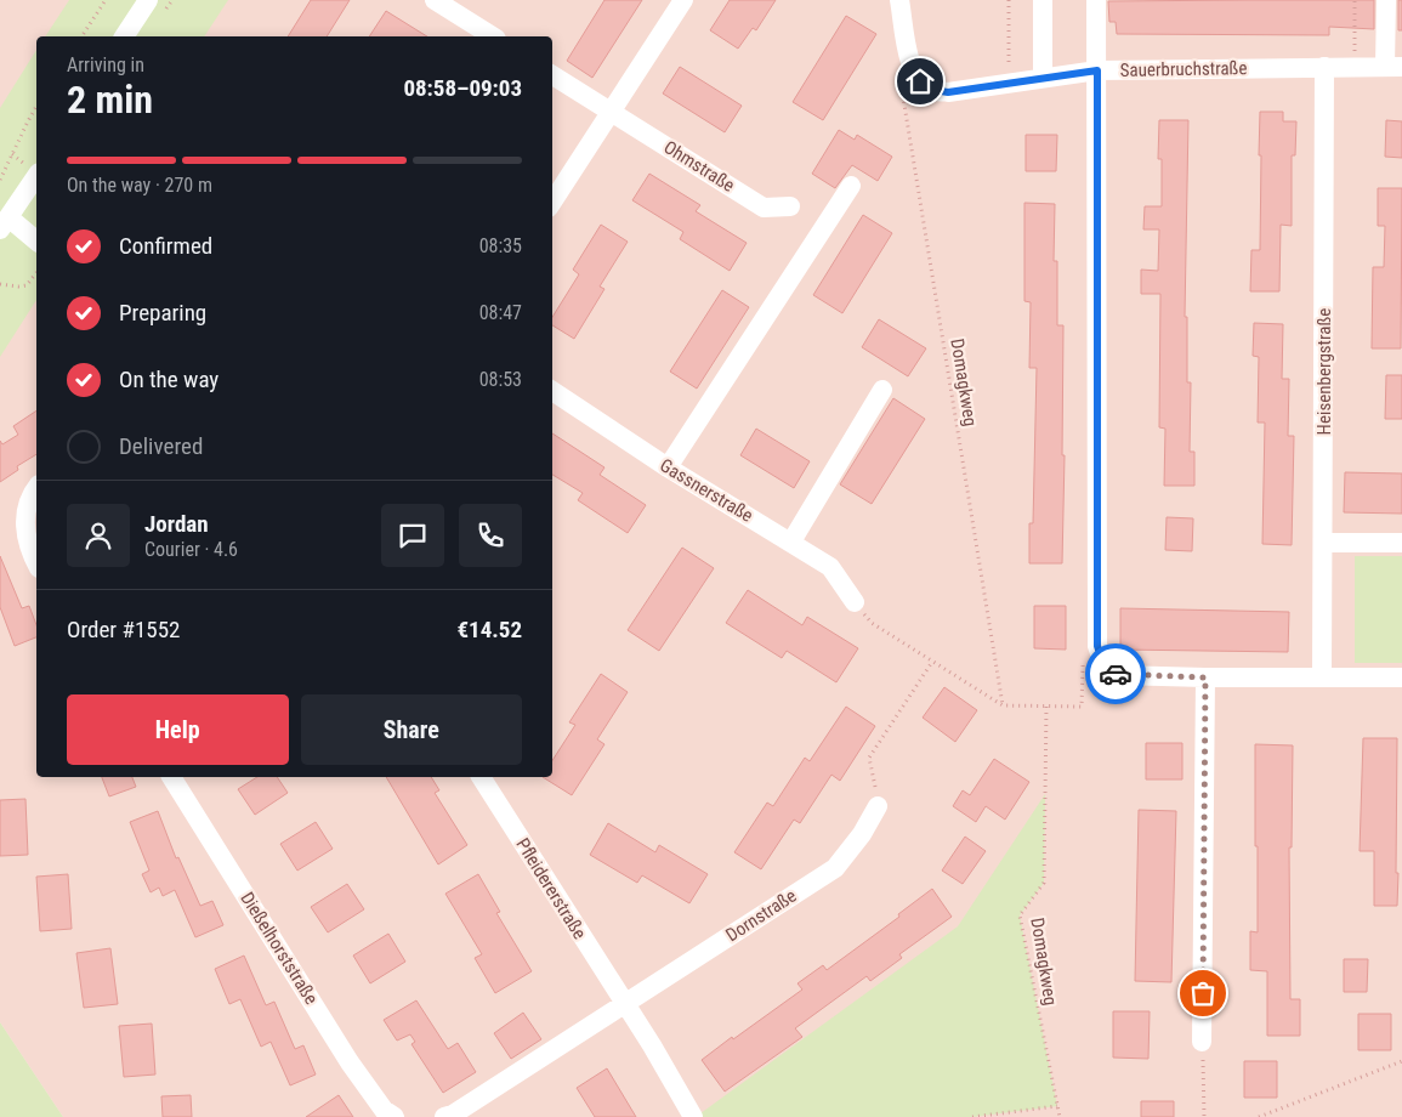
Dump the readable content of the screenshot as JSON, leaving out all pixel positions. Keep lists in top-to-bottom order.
{
  "streets": {
    "street": [
      "Sauerbruchstraße",
      "Ohmstraße",
      "Heisenbergstraße",
      "Gassnerstraße",
      "Pfleidererstraße",
      "Dornstraße",
      "Dießelhorststraße"
    ],
    "path": ["Domagkweg"]
  },
  "crossings": [
    ["Sauerbruchstraße", "Heisenbergstraße"],
    ["Sauerbruchstraße", "Domagkweg"],
    ["Pfleidererstraße", "Dornstraße"]
  ],
  "page": {
    "heading": ["2 min", "Arriving in", "08:58–09:03"],
    "panel": [
      "Jordan",
      "Courier · 4.6",
      "Order #1552",
      "€14.52"
    ],
    "bar": "On the way · 270 m",
    "list": [
      ["Confirmed", "08:35"],
      ["Preparing", "08:47"],
      ["On the way", "08:53"],
      "Delivered"
    ],
    "buttons": ["Help", "Share"]
  }
}
